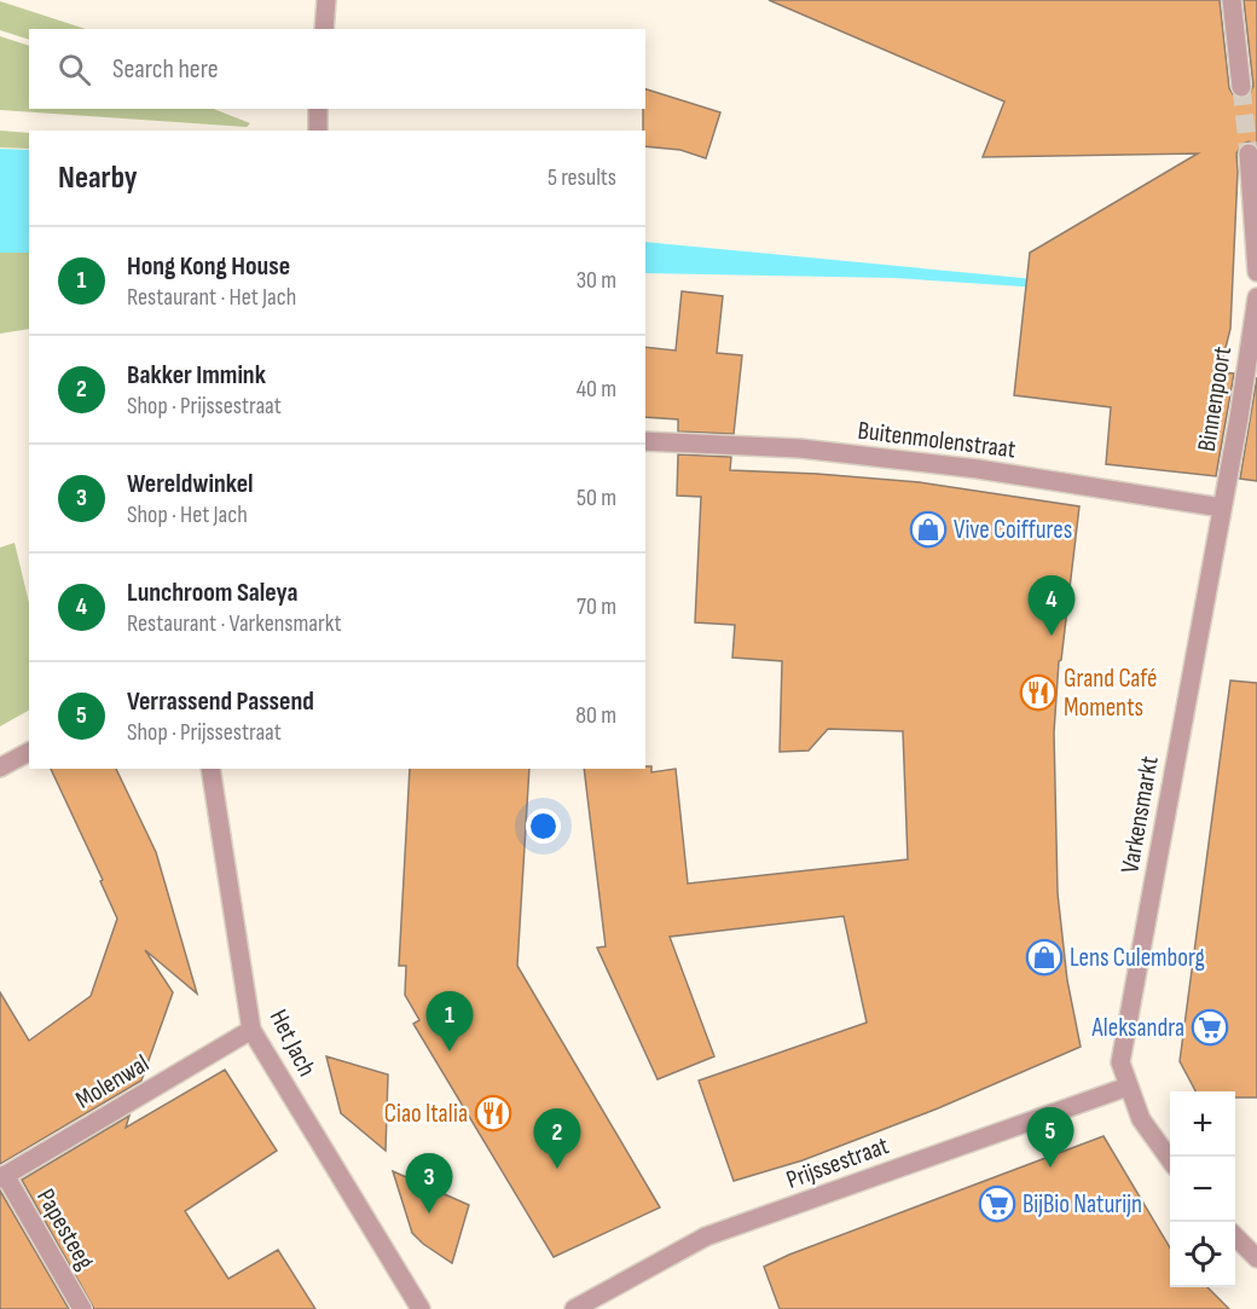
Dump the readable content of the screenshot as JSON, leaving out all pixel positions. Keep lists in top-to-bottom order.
{
  "streets": {
    "street": [
      "Binnenpoort",
      "Buitenmolenstraat",
      "Varkensmarkt",
      "Het Jach",
      "Molenwal",
      "Prijssestraat",
      "Papesteeg"
    ]
  },
  "crossings": [
    ["Binnenpoort", "Buitenmolenstraat"],
    ["Binnenpoort", "Varkensmarkt"],
    ["Buitenmolenstraat", "Varkensmarkt"],
    ["Varkensmarkt", "Prijssestraat"],
    ["Het Jach", "Molenwal"],
    ["Molenwal", "Papesteeg"]
  ],
  "places": {
    "shop": ["Vive Coiffures", "Lens Culemborg"],
    "restaurant": ["Grand Café Moments", "Ciao Italia"],
    "supermarket": ["Aleksandra", "BijBio Naturijn"]
  },
  "page": {
    "search": "Search here",
    "heading": ["Nearby", "5 results"],
    "list": [
      {
        "mark": "1",
        "name": "Hong Kong House",
        "note": "Restaurant · Het Jach",
        "value": "30 m"
      },
      {
        "mark": "2",
        "name": "Bakker Immink",
        "note": "Shop · Prijssestraat",
        "value": "40 m"
      },
      {
        "mark": "3",
        "name": "Wereldwinkel",
        "note": "Shop · Het Jach",
        "value": "50 m"
      },
      {
        "mark": "4",
        "name": "Lunchroom Saleya",
        "note": "Restaurant · Varkensmarkt",
        "value": "70 m"
      },
      {
        "mark": "5",
        "name": "Verrassend Passend",
        "note": "Shop · Prijssestraat",
        "value": "80 m"
      }
    ],
    "pins": [
      "4",
      "1",
      "5",
      "2",
      "3"
    ],
    "map_buttons": ["+", "−"]
  }
}
